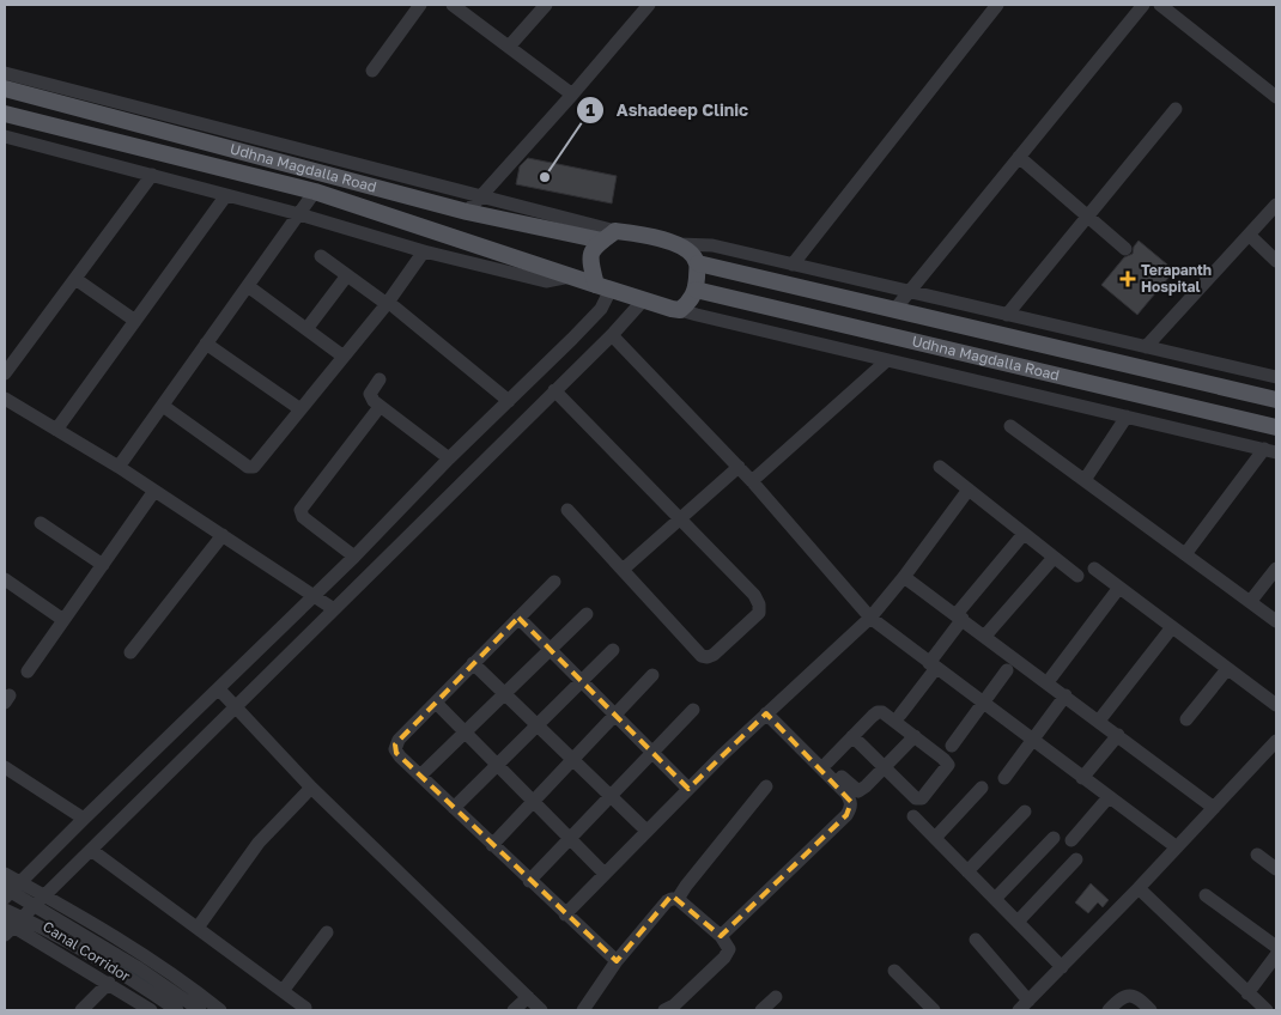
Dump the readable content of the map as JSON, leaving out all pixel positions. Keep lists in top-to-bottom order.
{
  "streets": {
    "main road": ["Udhna Magdalla Road"],
    "street": ["Canal Corridor"]
  },
  "places": {
    "other": ["Ashadeep Clinic"],
    "health": ["Terapanth Hospital"]
  }
}
